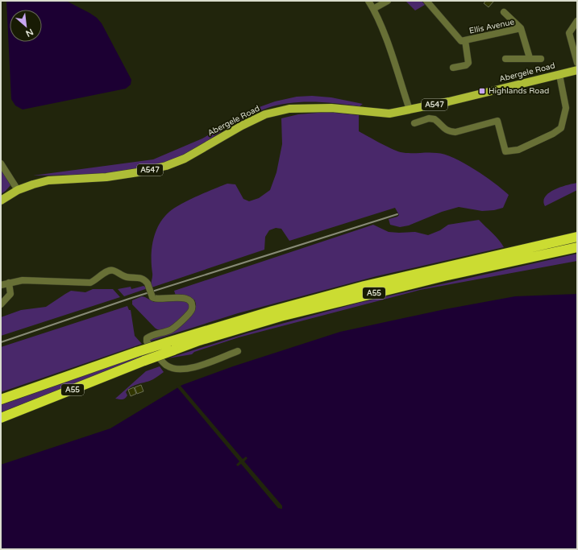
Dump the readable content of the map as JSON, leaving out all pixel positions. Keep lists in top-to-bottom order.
{
  "streets": {
    "highway": ["A55"],
    "main road": ["Abergele Road", "A547"],
    "street": ["Ellis Avenue"]
  },
  "places": {
    "transit": ["Highlands Road"]
  },
  "north": "bottom right"
}
